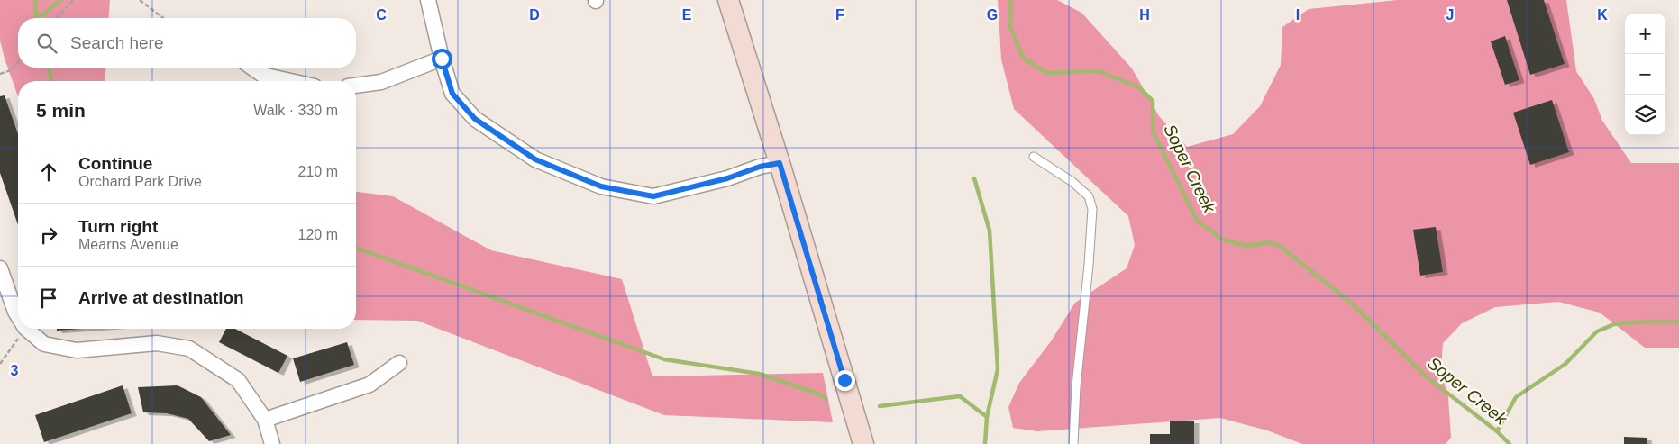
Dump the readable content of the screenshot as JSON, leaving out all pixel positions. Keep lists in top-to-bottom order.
{
  "water": ["Soper Creek"],
  "page": {
    "map_buttons": ["+", "−"],
    "search": "Search here",
    "heading": ["5 min", "Walk · 330 m"],
    "list": [
      ["Continue", "Orchard Park Drive", "210 m"],
      ["Turn right", "Mearns Avenue", "120 m"],
      "Arrive at destination"
    ]
  },
  "grid": {
    "columns": [
      "C",
      "D",
      "E",
      "F",
      "G",
      "H",
      "I",
      "J",
      "K"
    ],
    "rows": ["3"]
  }
}
